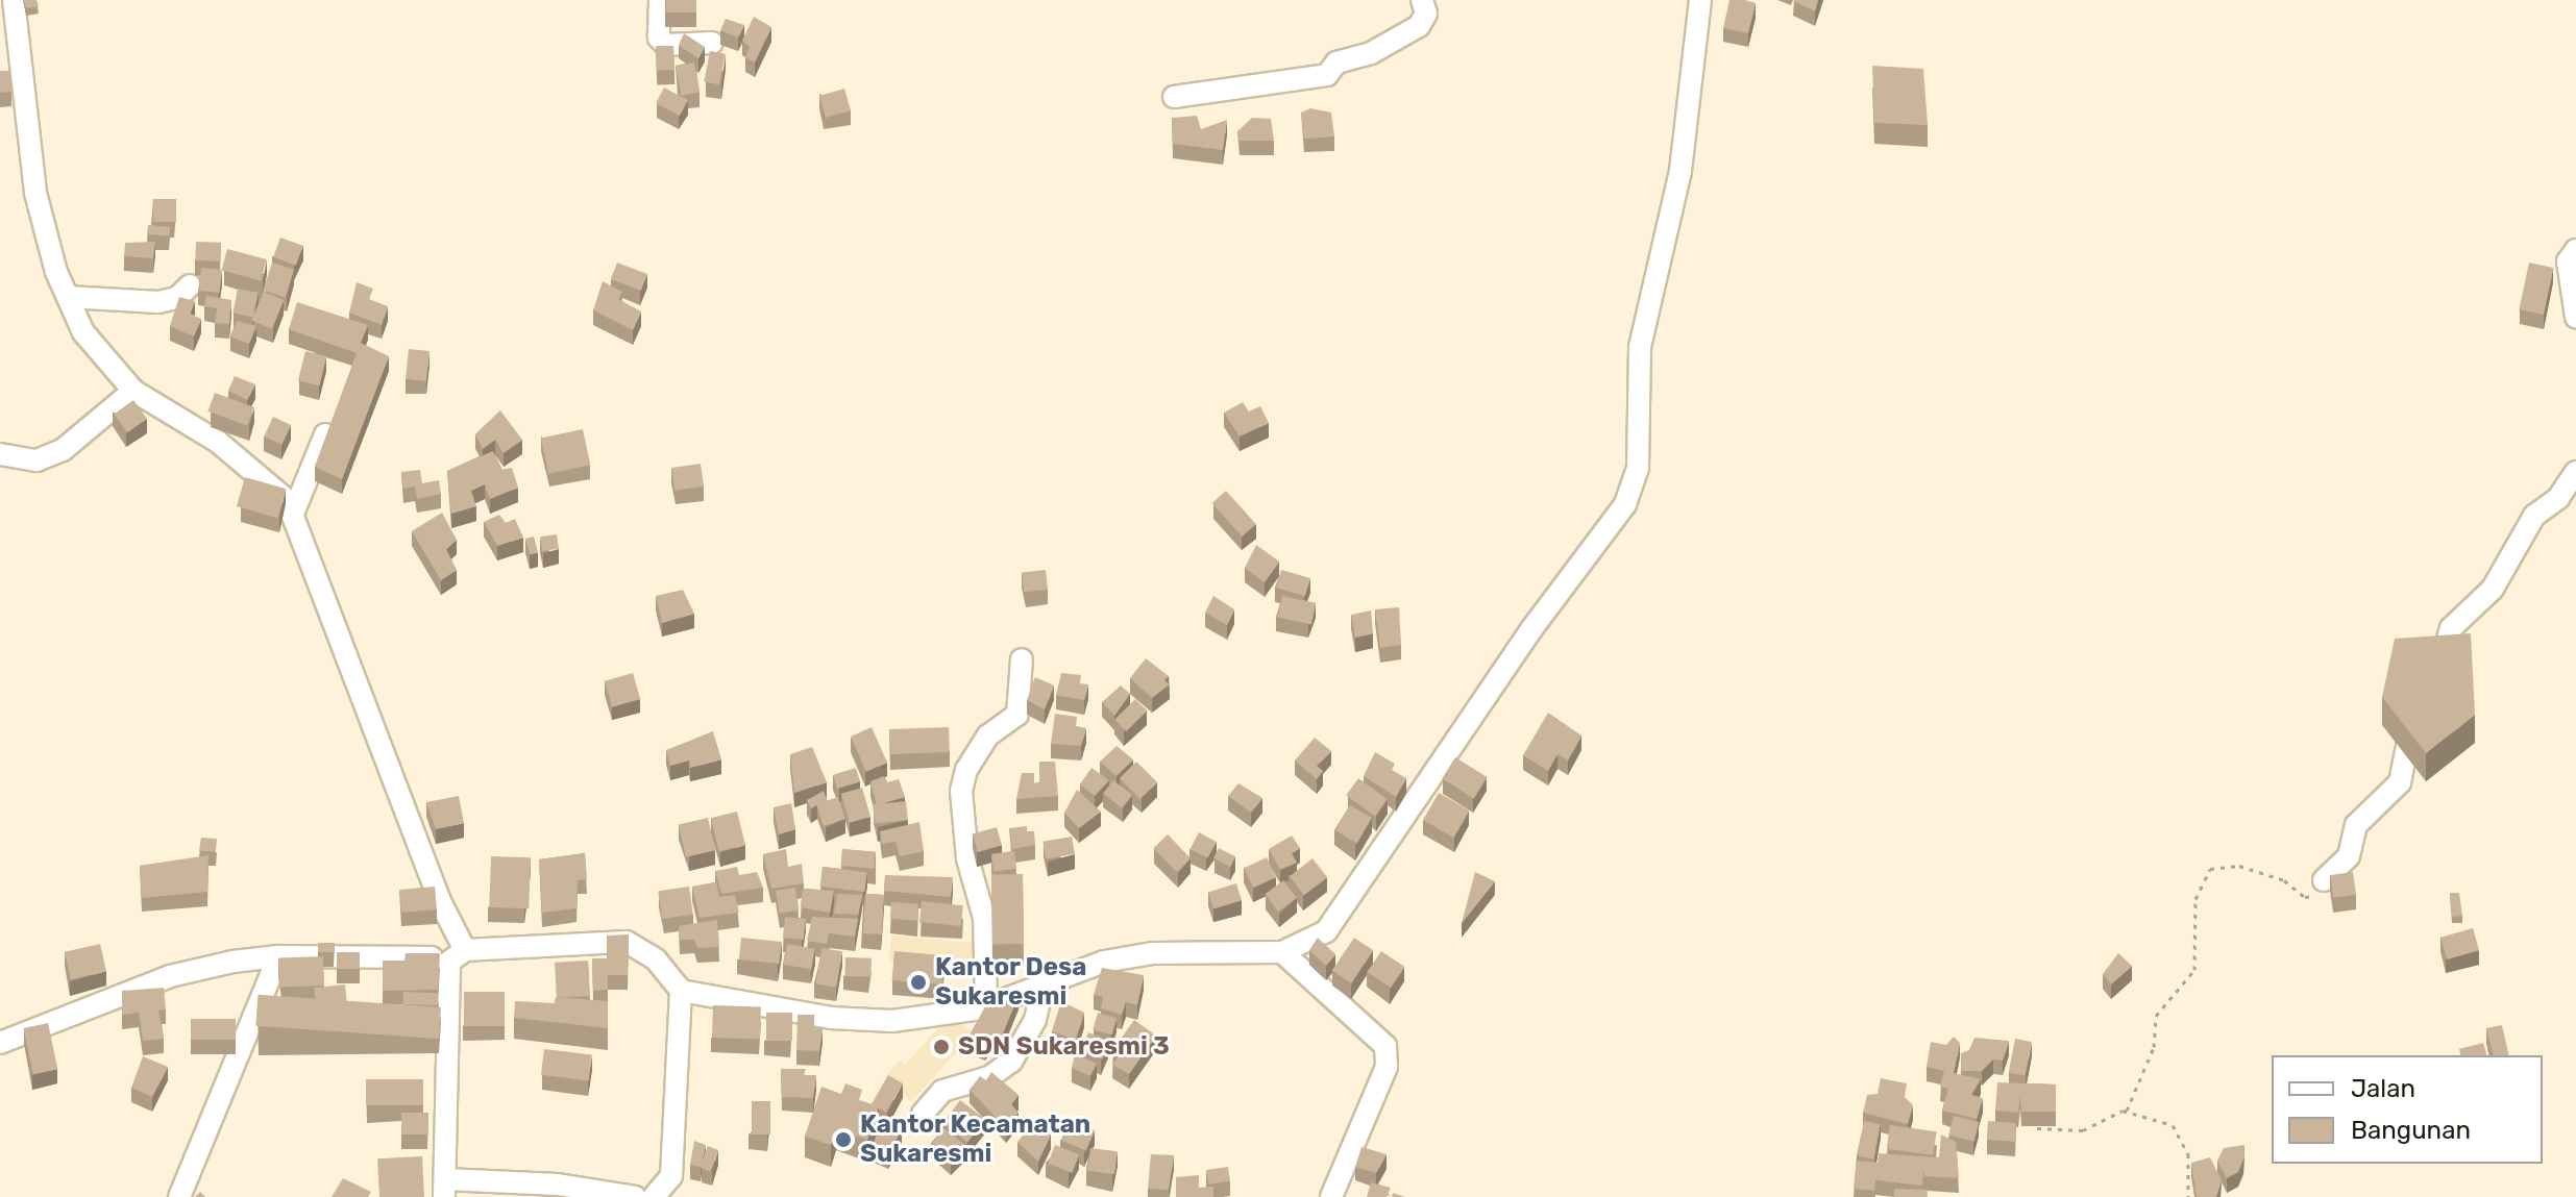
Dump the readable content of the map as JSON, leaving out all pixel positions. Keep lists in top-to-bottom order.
{
  "places": ["Kantor Desa Sukaresmi", "SDN Sukaresmi 3", "Kantor Kecamatan Sukaresmi"],
  "legend": ["Jalan", "Bangunan"]
}
